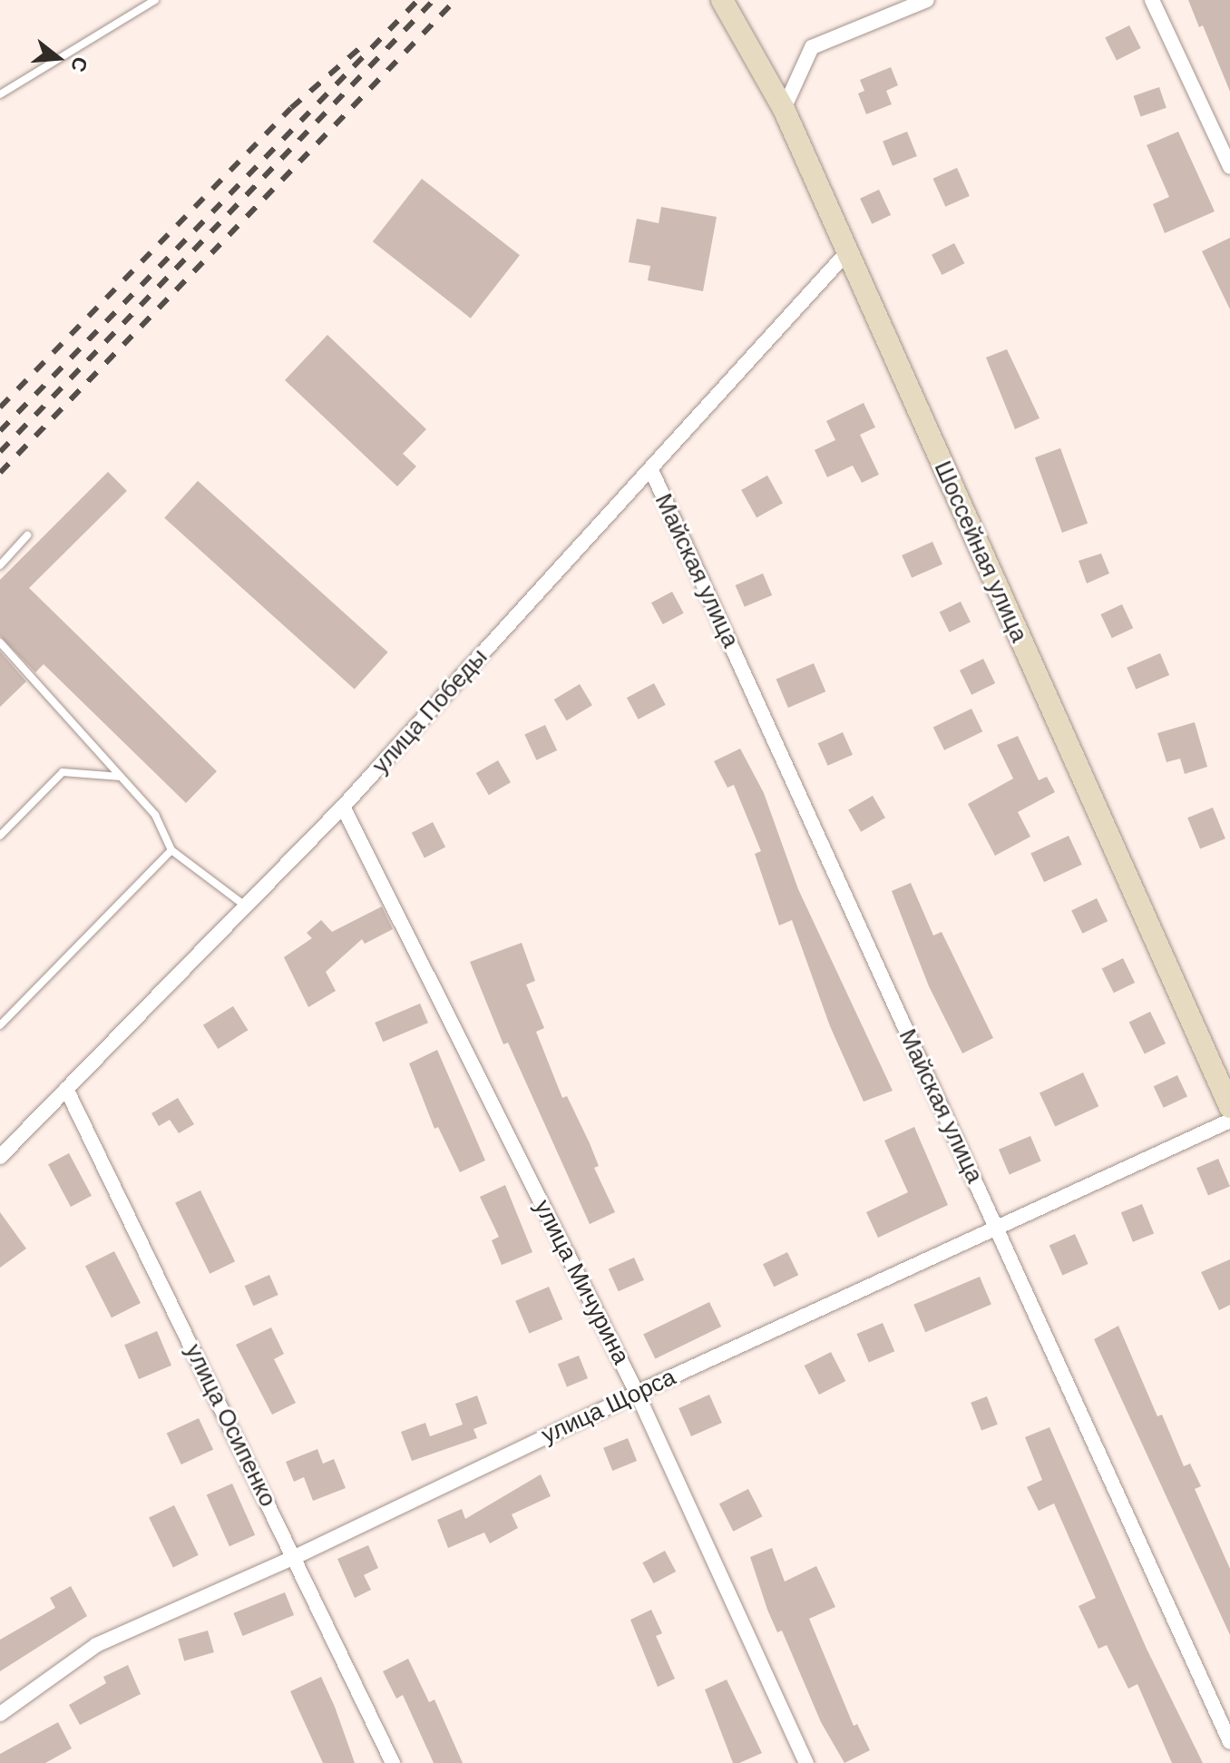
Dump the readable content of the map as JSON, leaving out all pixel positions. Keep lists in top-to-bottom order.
{
  "streets": {
    "main road": ["Шоссейная улица"],
    "street": [
      "Майская улица",
      "улица Победы",
      "улица Мичурина",
      "улица Щорса",
      "улица Осипенко"
    ]
  },
  "crossings": [
    ["Шоссейная улица", "улица Победы"],
    ["Майская улица", "улица Победы"],
    ["Майская улица", "улица Щорса"],
    ["улица Победы", "улица Мичурина"],
    ["улица Победы", "улица Осипенко"],
    ["улица Мичурина", "улица Щорса"],
    ["улица Щорса", "улица Осипенко"]
  ],
  "north": "right"
}
